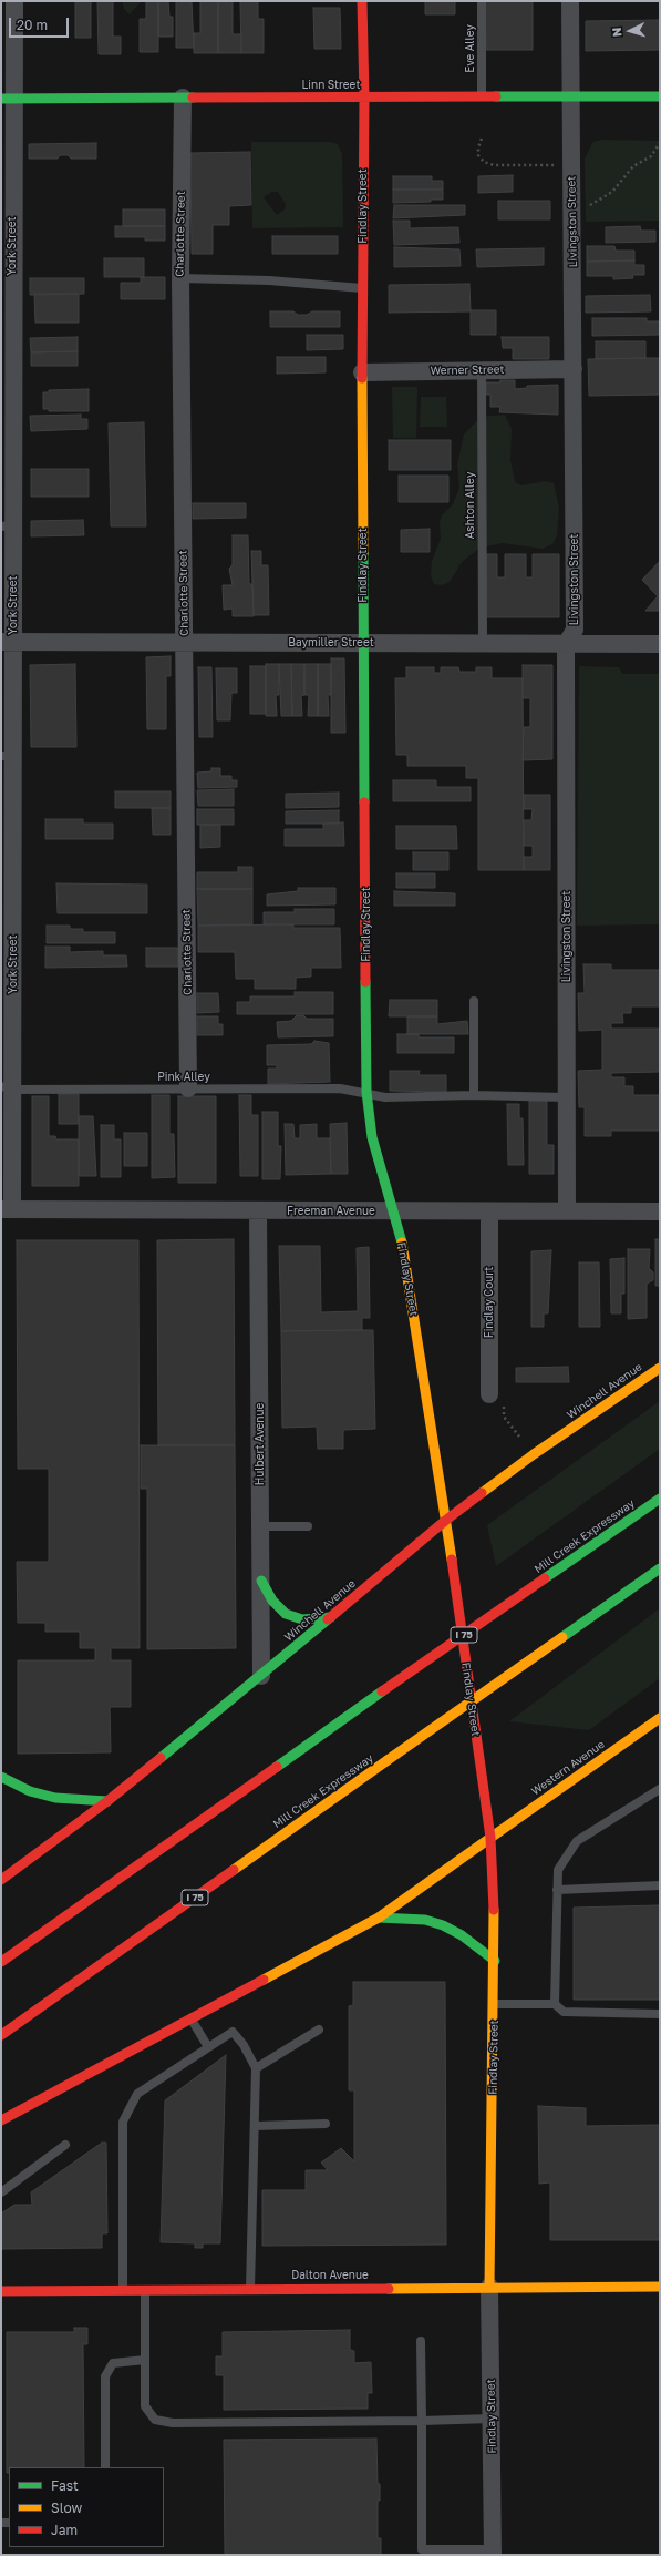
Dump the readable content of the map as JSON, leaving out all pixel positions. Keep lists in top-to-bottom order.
{
  "streets": {
    "main road": [
      "Linn Street",
      "Findlay Street",
      "Winchell Avenue",
      "Mill Creek Expressway",
      "I 75",
      "Western Avenue",
      "Dalton Avenue"
    ],
    "street": [
      "Livingston Street",
      "Charlotte Street",
      "York Street",
      "Werner Street",
      "Baymiller Street",
      "Freeman Avenue",
      "Findlay Court",
      "Hulbert Avenue"
    ],
    "lane": ["Eve Alley", "Ashton Alley", "Pink Alley"]
  },
  "crossings": [
    ["Eve Alley", "Linn Street"],
    ["Linn Street", "Findlay Street"],
    ["Linn Street", "Livingston Street"],
    ["Linn Street", "Charlotte Street"],
    ["Linn Street", "York Street"],
    ["Findlay Street", "Werner Street"],
    ["Findlay Street", "Baymiller Street"],
    ["Findlay Street", "Pink Alley"],
    ["Findlay Street", "Freeman Avenue"],
    ["Findlay Street", "Winchell Avenue"],
    ["Findlay Street", "Western Avenue"],
    ["Findlay Street", "Dalton Avenue"],
    ["Livingston Street", "Werner Street"],
    ["Livingston Street", "Baymiller Street"],
    ["Livingston Street", "Pink Alley"],
    ["Livingston Street", "Freeman Avenue"],
    ["Charlotte Street", "Baymiller Street"],
    ["Charlotte Street", "Pink Alley"],
    ["York Street", "Baymiller Street"],
    ["York Street", "Pink Alley"],
    ["York Street", "Freeman Avenue"],
    ["Werner Street", "Ashton Alley"],
    ["Ashton Alley", "Baymiller Street"],
    ["Freeman Avenue", "Findlay Court"],
    ["Freeman Avenue", "Hulbert Avenue"],
    ["Winchell Avenue", "Hulbert Avenue"]
  ],
  "legend": ["Fast", "Slow", "Jam"],
  "scale_bar": "20 m",
  "north": "left"
}
